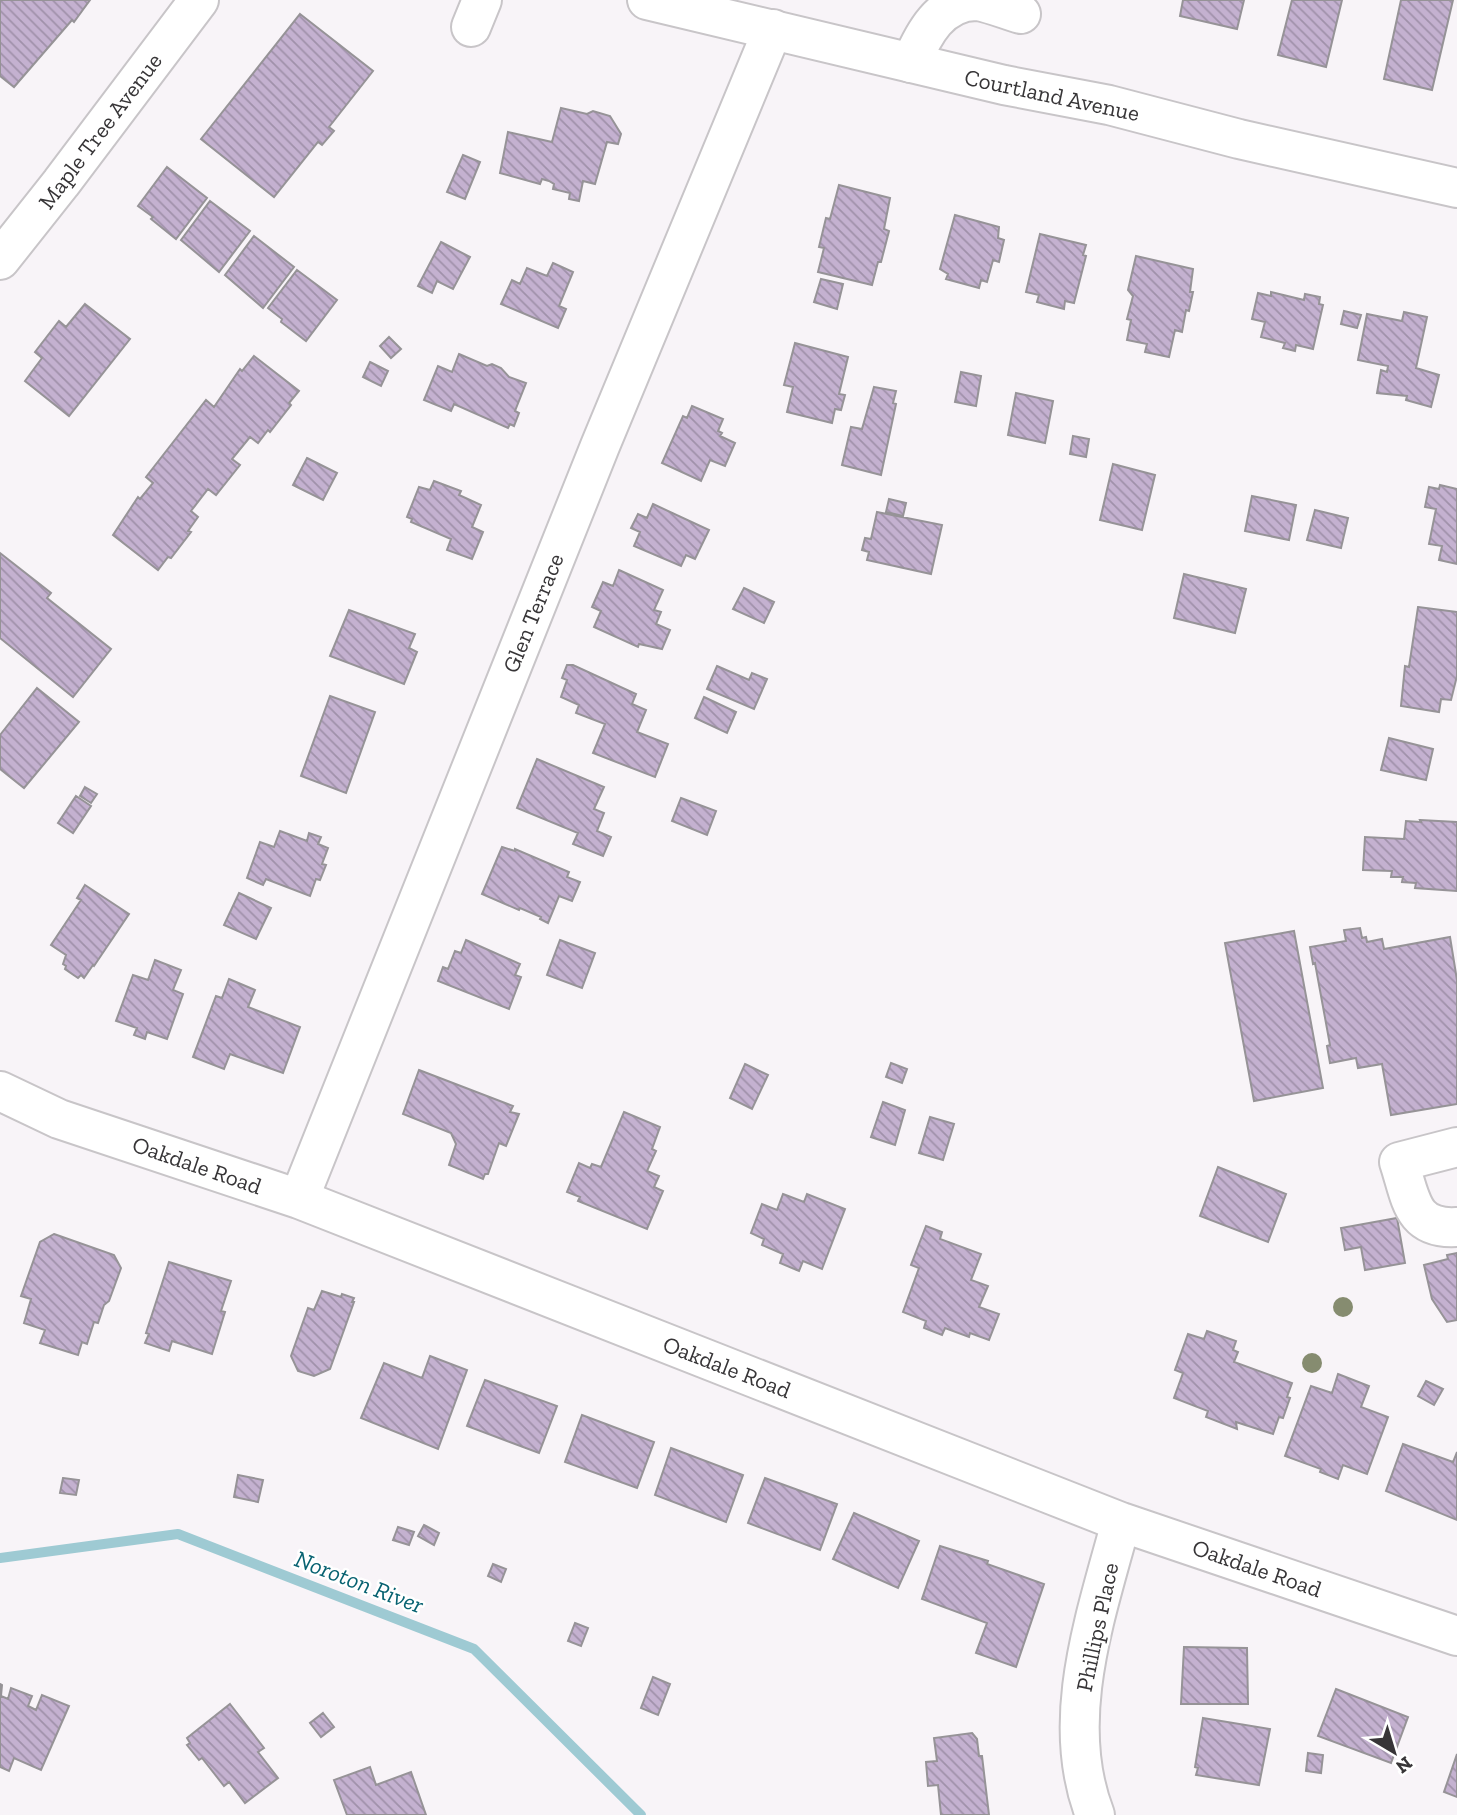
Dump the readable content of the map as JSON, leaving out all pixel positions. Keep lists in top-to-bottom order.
{
  "streets": {
    "street": [
      "Courtland Avenue",
      "Maple Tree Avenue",
      "Glen Terrace",
      "Oakdale Road",
      "Phillips Place"
    ]
  },
  "crossings": [
    ["Courtland Avenue", "Glen Terrace"],
    ["Glen Terrace", "Oakdale Road"],
    ["Oakdale Road", "Phillips Place"]
  ],
  "water": ["Noroton River"],
  "north": "bottom right"
}
